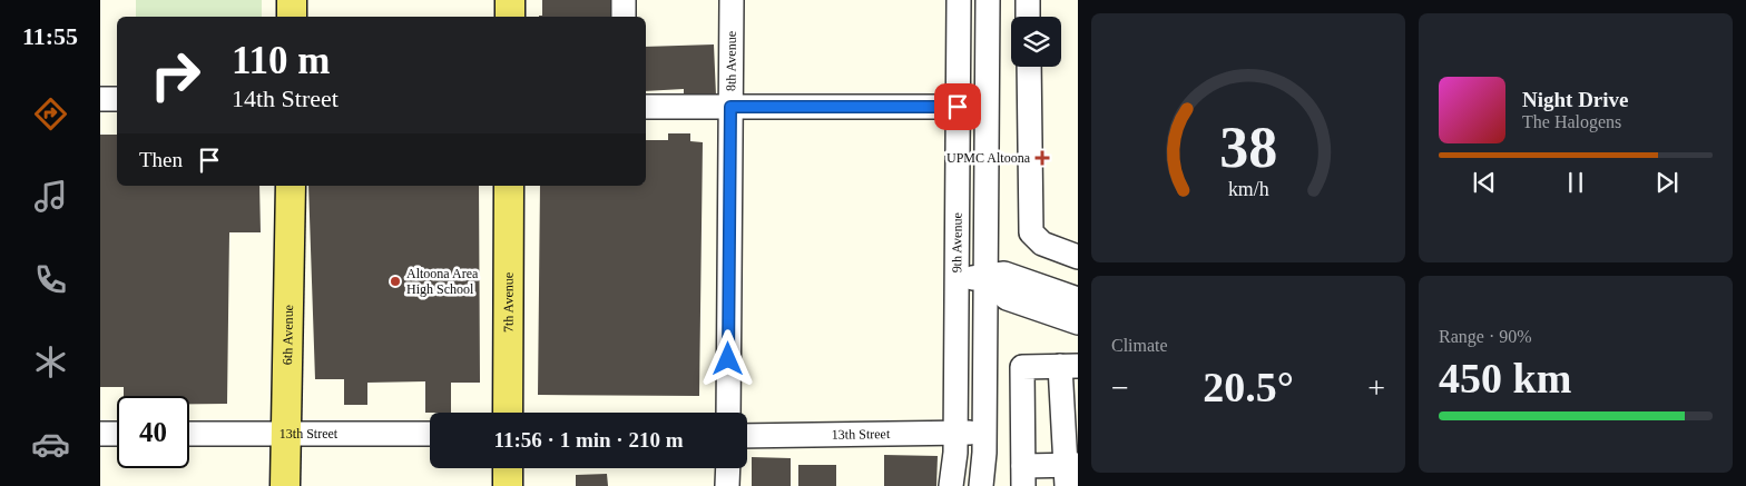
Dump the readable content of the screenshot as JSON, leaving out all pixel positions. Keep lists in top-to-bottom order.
{
  "streets": {
    "main road": ["7th Avenue", "6th Avenue"],
    "street": ["8th Avenue", "9th Avenue", "13th Street"]
  },
  "crossings": [
    ["9th Avenue", "13th Street"],
    ["6th Avenue", "13th Street"]
  ],
  "places": {
    "health": ["UPMC Altoona"],
    "other": ["Altoona Area High School"]
  },
  "page": {
    "tabs": "11:55",
    "turn": ["110 m", "14th Street"],
    "song": ["Night Drive", "The Halogens"],
    "then": "Then",
    "tile": [
      "Climate",
      ["Range · 90%", "450 km"]
    ],
    "heat": ["−", "20.5°", "+"],
    "limit": "40",
    "trip": "11:56 · 1 min · 210 m",
    "gauge": ["38", "km/h"]
  }
}
